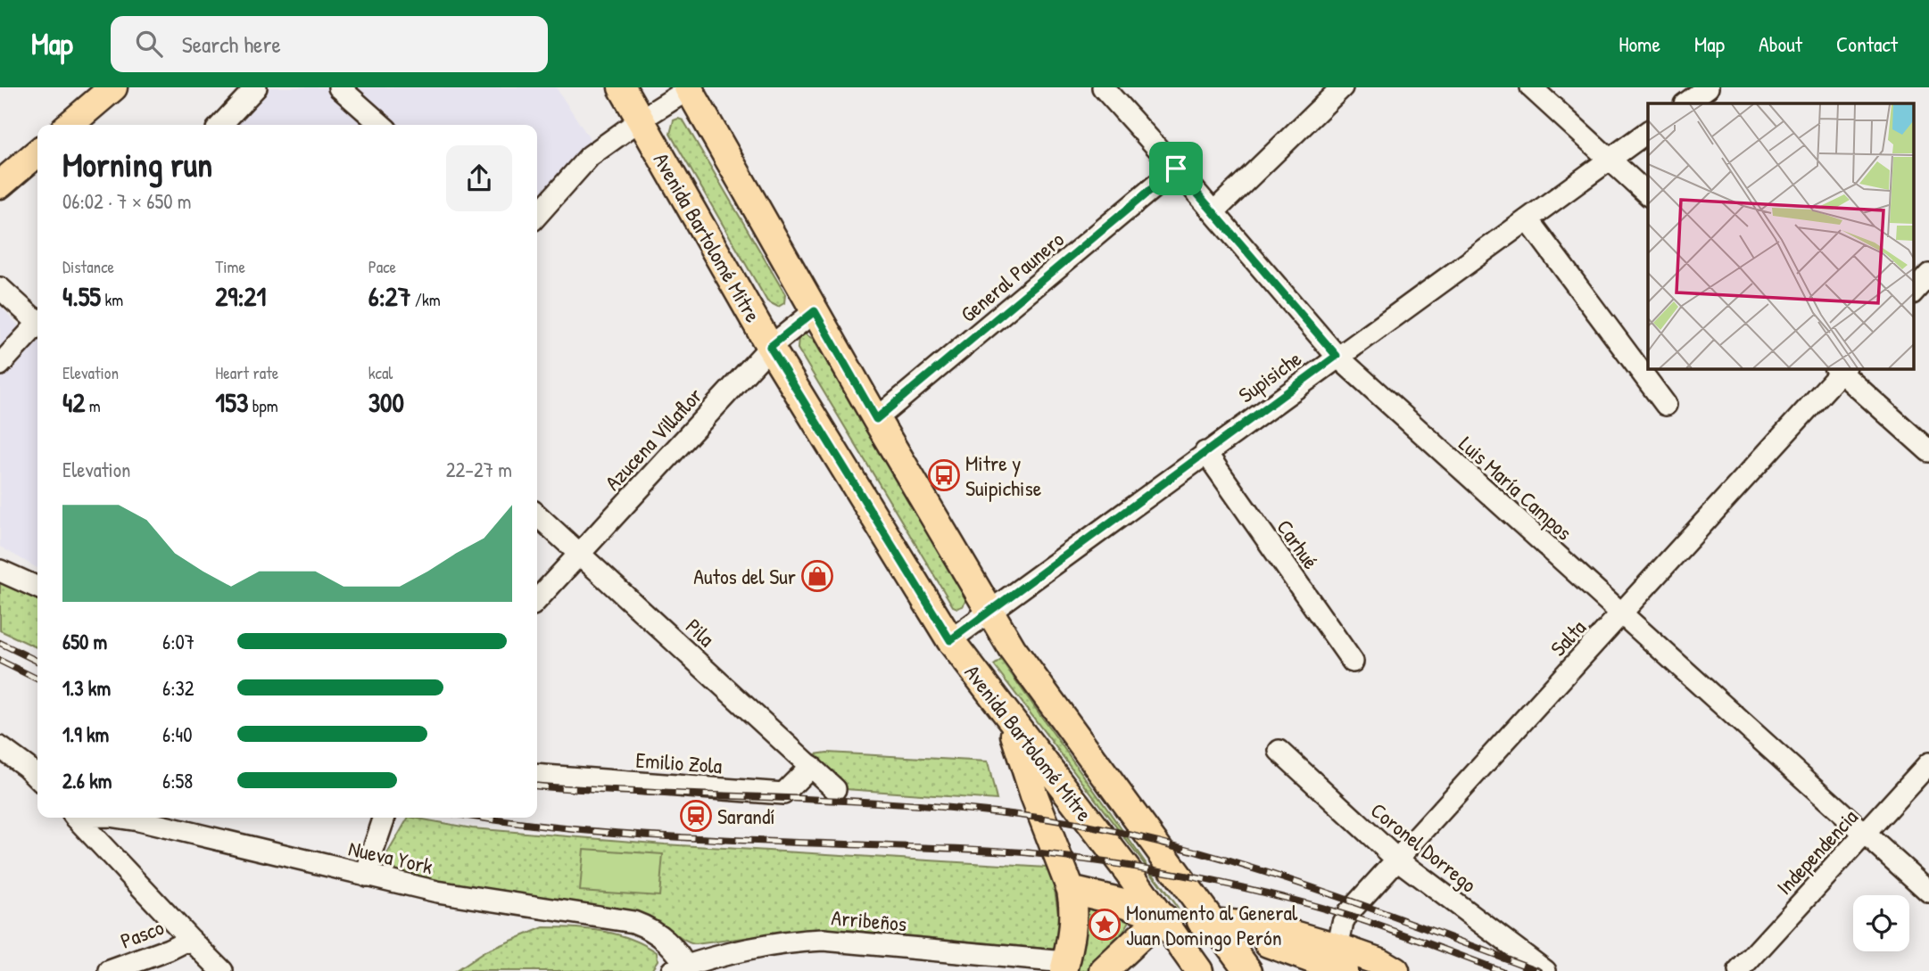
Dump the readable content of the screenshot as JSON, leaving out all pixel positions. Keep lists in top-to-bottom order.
{
  "streets": {
    "main road": ["Avenida Bartolomé Mitre"],
    "street": [
      "General Paunero",
      "Supisiche",
      "Azucena Villaflor",
      "Luis María Campos",
      "Carhué",
      "Pila",
      "Salta",
      "Emilio Zola",
      "Coronel Dorrego",
      "Independencia",
      "Nueva York",
      "Arribeños",
      "Pasco"
    ]
  },
  "crossings": [
    ["Avenida Bartolomé Mitre", "General Paunero"],
    ["Avenida Bartolomé Mitre", "Supisiche"],
    ["Avenida Bartolomé Mitre", "Azucena Villaflor"],
    ["General Paunero", "Luis María Campos"],
    ["Supisiche", "Luis María Campos"],
    ["Supisiche", "Carhué"],
    ["Azucena Villaflor", "Pila"],
    ["Luis María Campos", "Salta"],
    ["Luis María Campos", "Independencia"],
    ["Pila", "Emilio Zola"],
    ["Salta", "Coronel Dorrego"],
    ["Nueva York", "Arribeños"]
  ],
  "places": {
    "bus stop": ["Mitre y Suipichise"],
    "shop": ["Autos del Sur"],
    "station": ["Sarandí"],
    "place": ["Monumento al General Juan Domingo Perón"]
  },
  "page": {
    "header": "Map",
    "search": "Search here",
    "nav": [
      "Home",
      "Map",
      "About",
      "Contact"
    ],
    "heading": ["Morning run", "06:02 · 7 × 650 m"],
    "stats": [
      ["Distance", "4.55 km"],
      ["Time", "29:21"],
      ["Pace", "6:27 /km"],
      ["Elevation", "42 m"],
      ["Heart rate", "153 bpm"],
      ["kcal", "300"]
    ],
    "chart": ["Elevation", "22–27 m"],
    "list": [
      {
        "name": "650 m",
        "note": "6:07"
      },
      {
        "name": "1.3 km",
        "note": "6:32"
      },
      {
        "name": "1.9 km",
        "note": "6:40"
      },
      {
        "name": "2.6 km",
        "note": "6:58"
      }
    ]
  }
}
